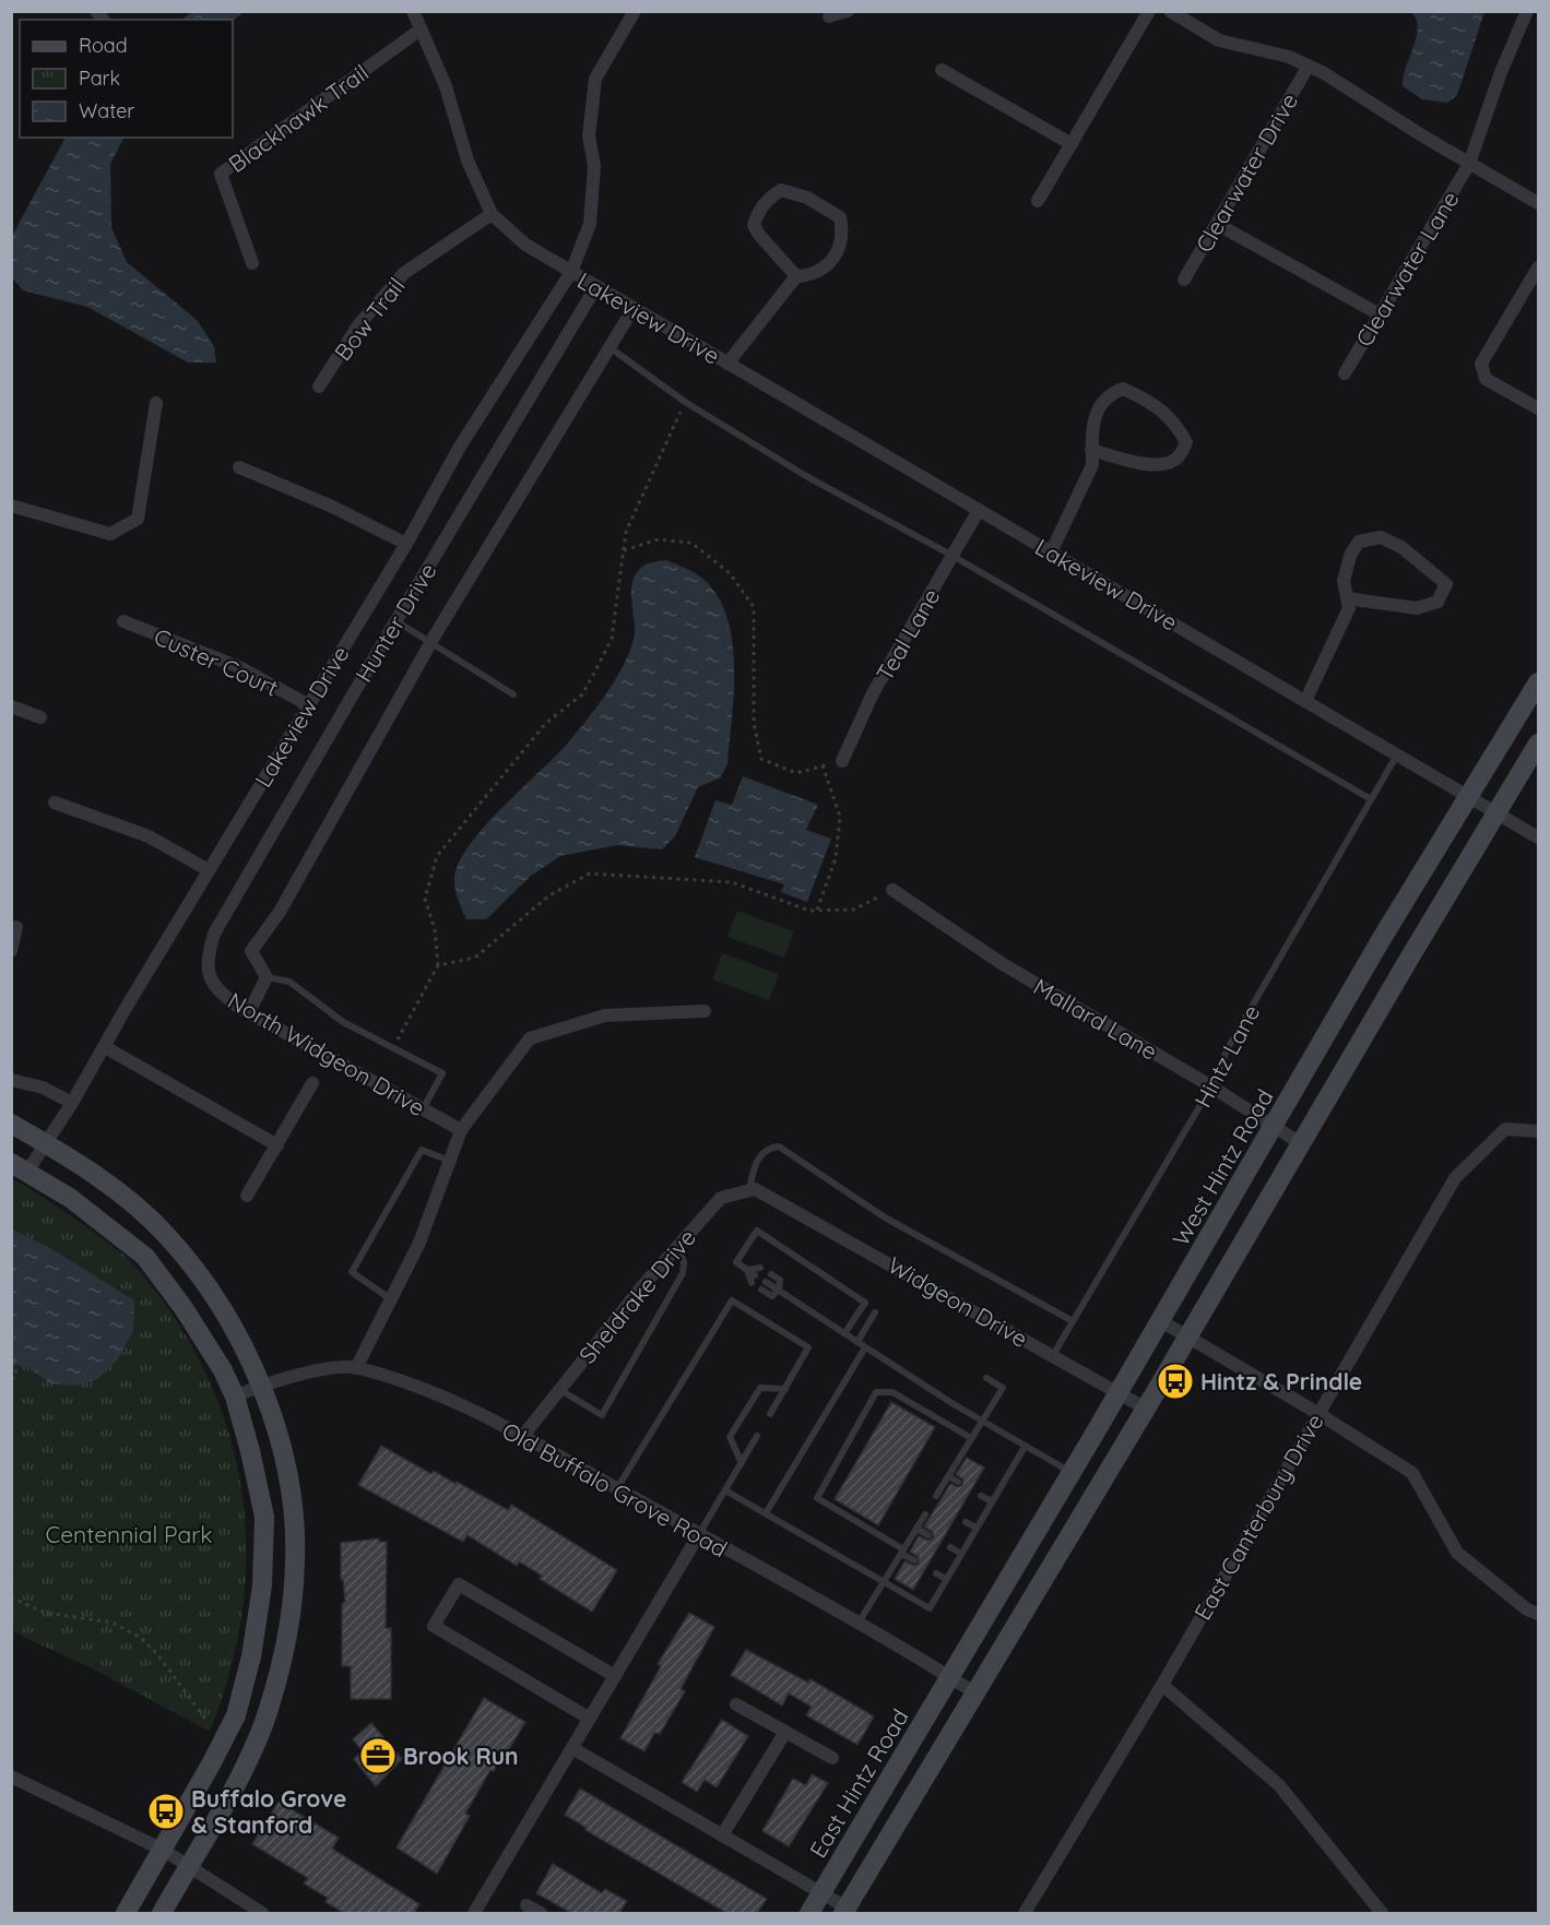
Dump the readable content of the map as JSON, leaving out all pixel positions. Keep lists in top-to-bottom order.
{
  "streets": {
    "main road": ["West Hintz Road", "East Hintz Road"],
    "street": [
      "Blackhawk Trail",
      "Clearwater Drive",
      "Clearwater Lane",
      "Lakeview Drive",
      "Bow Trail",
      "Hunter Drive",
      "Teal Lane",
      "Custer Court",
      "Mallard Lane",
      "North Widgeon Drive",
      "Sheldrake Drive",
      "Widgeon Drive",
      "Old Buffalo Grove Road",
      "East Canterbury Drive"
    ],
    "lane": ["Hintz Lane"]
  },
  "crossings": [
    ["Lakeview Drive", "Hunter Drive"],
    ["Lakeview Drive", "Teal Lane"],
    ["Lakeview Drive", "Custer Court"],
    ["Lakeview Drive", "Hintz Lane"],
    ["Lakeview Drive", "West Hintz Road"],
    ["Hunter Drive", "North Widgeon Drive"],
    ["Mallard Lane", "Hintz Lane"],
    ["Mallard Lane", "West Hintz Road"],
    ["Hintz Lane", "Widgeon Drive"],
    ["West Hintz Road", "Widgeon Drive"],
    ["West Hintz Road", "Old Buffalo Grove Road"],
    ["West Hintz Road", "East Hintz Road"],
    ["Sheldrake Drive", "Widgeon Drive"],
    ["Sheldrake Drive", "Old Buffalo Grove Road"],
    ["Old Buffalo Grove Road", "East Hintz Road"]
  ],
  "parks": ["Centennial Park"],
  "places": {
    "bus stop": ["Hintz & Prindle", "Buffalo Grove & Stanford"],
    "office": ["Brook Run"]
  },
  "legend": ["Road", "Park", "Water"]
}
